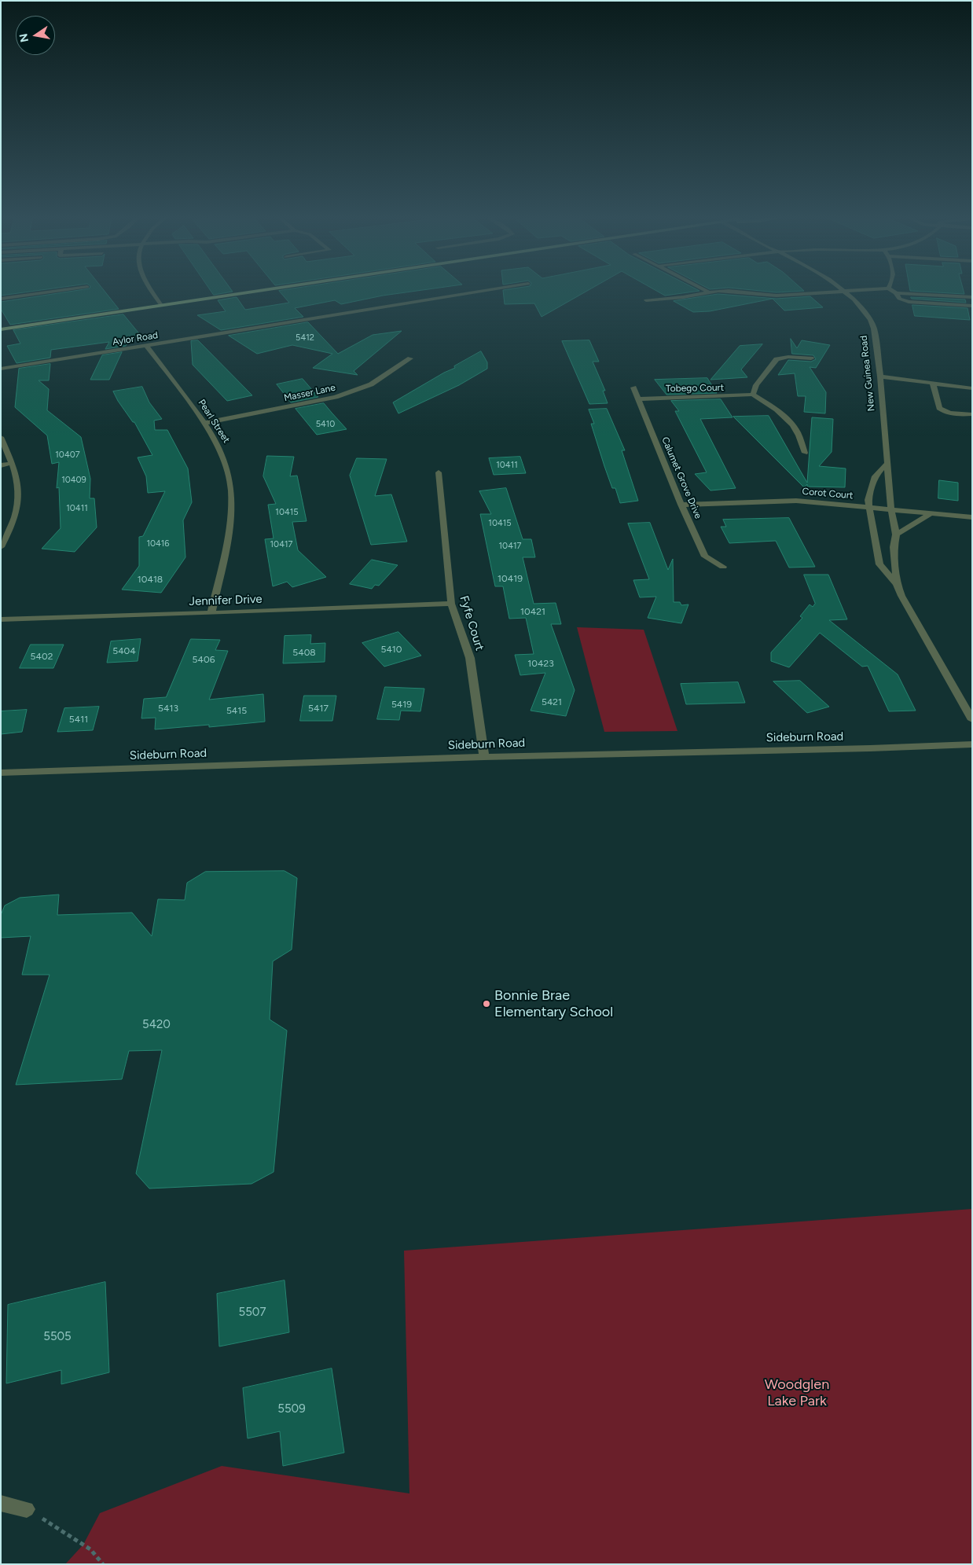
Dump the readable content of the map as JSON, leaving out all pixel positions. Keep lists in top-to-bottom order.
{
  "streets": {
    "street": [
      "Aylor Road",
      "New Guinea Road",
      "Tobego Court",
      "Masser Lane",
      "Pearl Street",
      "Calumet Grove Drive",
      "Corot Court",
      "Jennifer Drive",
      "Fyfe Court",
      "Sideburn Road"
    ]
  },
  "crossings": [
    ["Aylor Road", "Pearl Street"],
    ["New Guinea Road", "Corot Court"],
    ["Tobego Court", "Calumet Grove Drive"],
    ["Masser Lane", "Pearl Street"],
    ["Pearl Street", "Jennifer Drive"],
    ["Calumet Grove Drive", "Corot Court"],
    ["Jennifer Drive", "Fyfe Court"],
    ["Fyfe Court", "Sideburn Road"]
  ],
  "parks": ["Woodglen Lake Park"],
  "places": ["Bonnie Brae Elementary School"],
  "house_numbers": [
    "5412",
    "5410",
    "10407",
    "10411",
    "10409",
    "10411",
    "10415",
    "10415",
    "10416",
    "10417",
    "10417",
    "10419",
    "10418",
    "10421",
    "5410",
    "5404",
    "5408",
    "5402",
    "5406",
    "10423",
    "5421",
    "5419",
    "5413",
    "5417",
    "5415",
    "5411",
    "5420",
    "5507",
    "5505",
    "5509"
  ],
  "north": "left"
}
